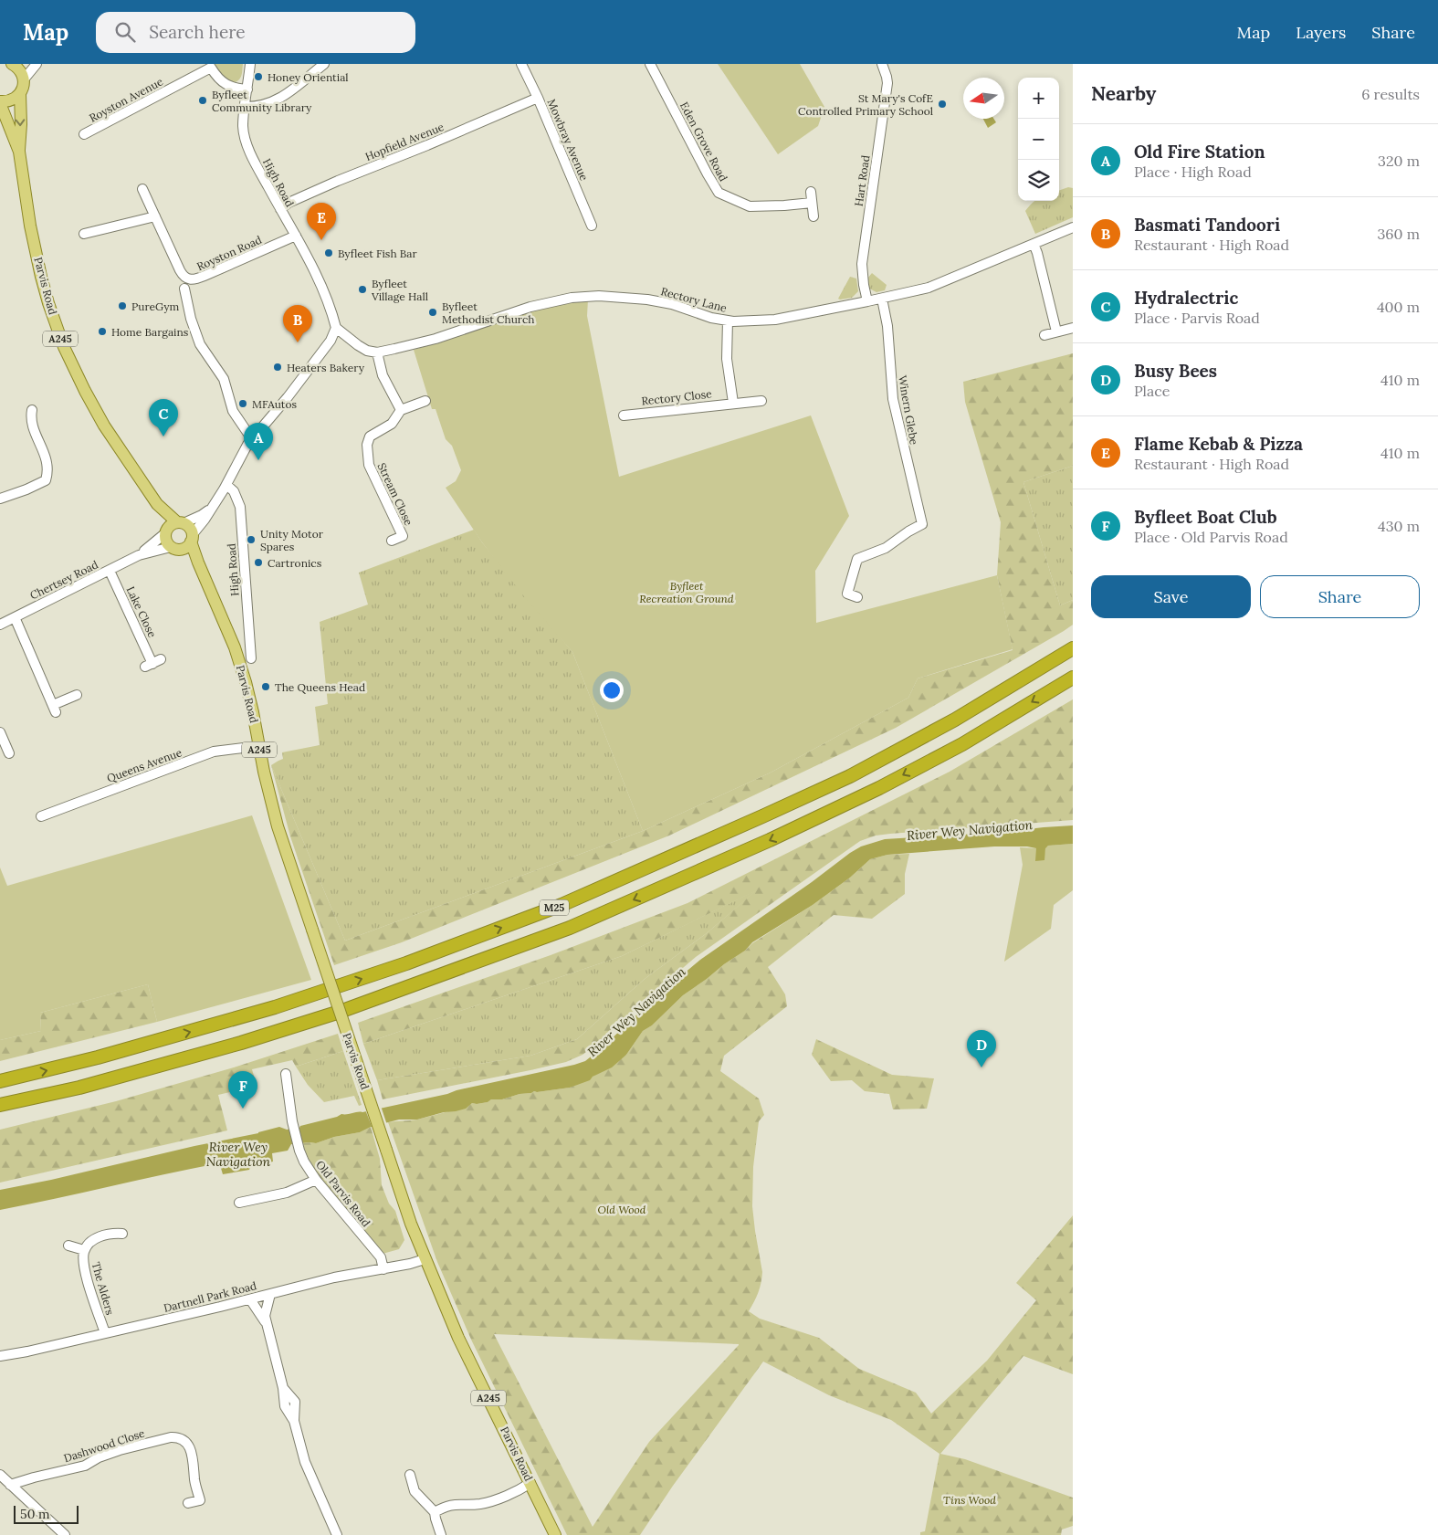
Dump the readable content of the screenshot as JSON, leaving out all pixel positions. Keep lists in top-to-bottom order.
{
  "streets": {
    "highway": ["M25"],
    "main road": ["Parvis Road", "A245"],
    "street": [
      "Royston Avenue",
      "Mowbray Avenue",
      "Hopfield Avenue",
      "Eden Grove Road",
      "Hart Road",
      "High Road",
      "Royston Road",
      "Rectory Lane",
      "Rectory Close",
      "Winern Glebe",
      "Stream Close",
      "Chertsey Road",
      "Lake Close",
      "Queens Avenue",
      "Old Parvis Road",
      "The Alders",
      "Dartnell Park Road",
      "Dashwood Close"
    ]
  },
  "crossings": [
    ["Royston Avenue", "High Road"],
    ["Mowbray Avenue", "Hopfield Avenue"],
    ["Hopfield Avenue", "High Road"],
    ["Hart Road", "Rectory Lane"],
    ["High Road", "Royston Road"],
    ["Parvis Road", "A245"],
    ["Parvis Road", "Chertsey Road"],
    ["Parvis Road", "Queens Avenue"],
    ["Parvis Road", "Dartnell Park Road"],
    ["Rectory Lane", "Winern Glebe"],
    ["Chertsey Road", "Lake Close"],
    ["Old Parvis Road", "Dartnell Park Road"],
    ["The Alders", "Dartnell Park Road"]
  ],
  "water": ["River Wey Navigation"],
  "parks": ["Byfleet Recreation Ground", "Old Wood", "Tins Wood"],
  "places": [
    "Honey Oriential",
    "Byfleet Community Library",
    "St Mary's CofE Controlled Primary School",
    "Byfleet Fish Bar",
    "Byfleet Village Hall",
    "PureGym",
    "Byfleet Methodist Church",
    "Home Bargains",
    "Heaters Bakery",
    "MFAutos",
    "Unity Motor Spares",
    "Cartronics",
    "The Queens Head"
  ],
  "scale_bar": "50 m",
  "north": "left",
  "page": {
    "header": "Map",
    "search": "Search here",
    "nav": ["Map", "Layers", "Share"],
    "heading": ["Nearby", "6 results"],
    "map_buttons": ["+", "−"],
    "list": [
      {
        "mark": "A",
        "name": "Old Fire Station",
        "note": "Place · High Road",
        "value": "320 m"
      },
      {
        "mark": "B",
        "name": "Basmati Tandoori",
        "note": "Restaurant · High Road",
        "value": "360 m"
      },
      {
        "mark": "C",
        "name": "Hydralectric",
        "note": "Place · Parvis Road",
        "value": "400 m"
      },
      {
        "mark": "D",
        "name": "Busy Bees",
        "note": "Place",
        "value": "410 m"
      },
      {
        "mark": "E",
        "name": "Flame Kebab & Pizza",
        "note": "Restaurant · High Road",
        "value": "410 m"
      },
      {
        "mark": "F",
        "name": "Byfleet Boat Club",
        "note": "Place · Old Parvis Road",
        "value": "430 m"
      }
    ],
    "pins": [
      "E",
      "B",
      "C",
      "A",
      "D",
      "F"
    ],
    "buttons": ["Save", "Share"],
    "scale": "50 m"
  }
}
